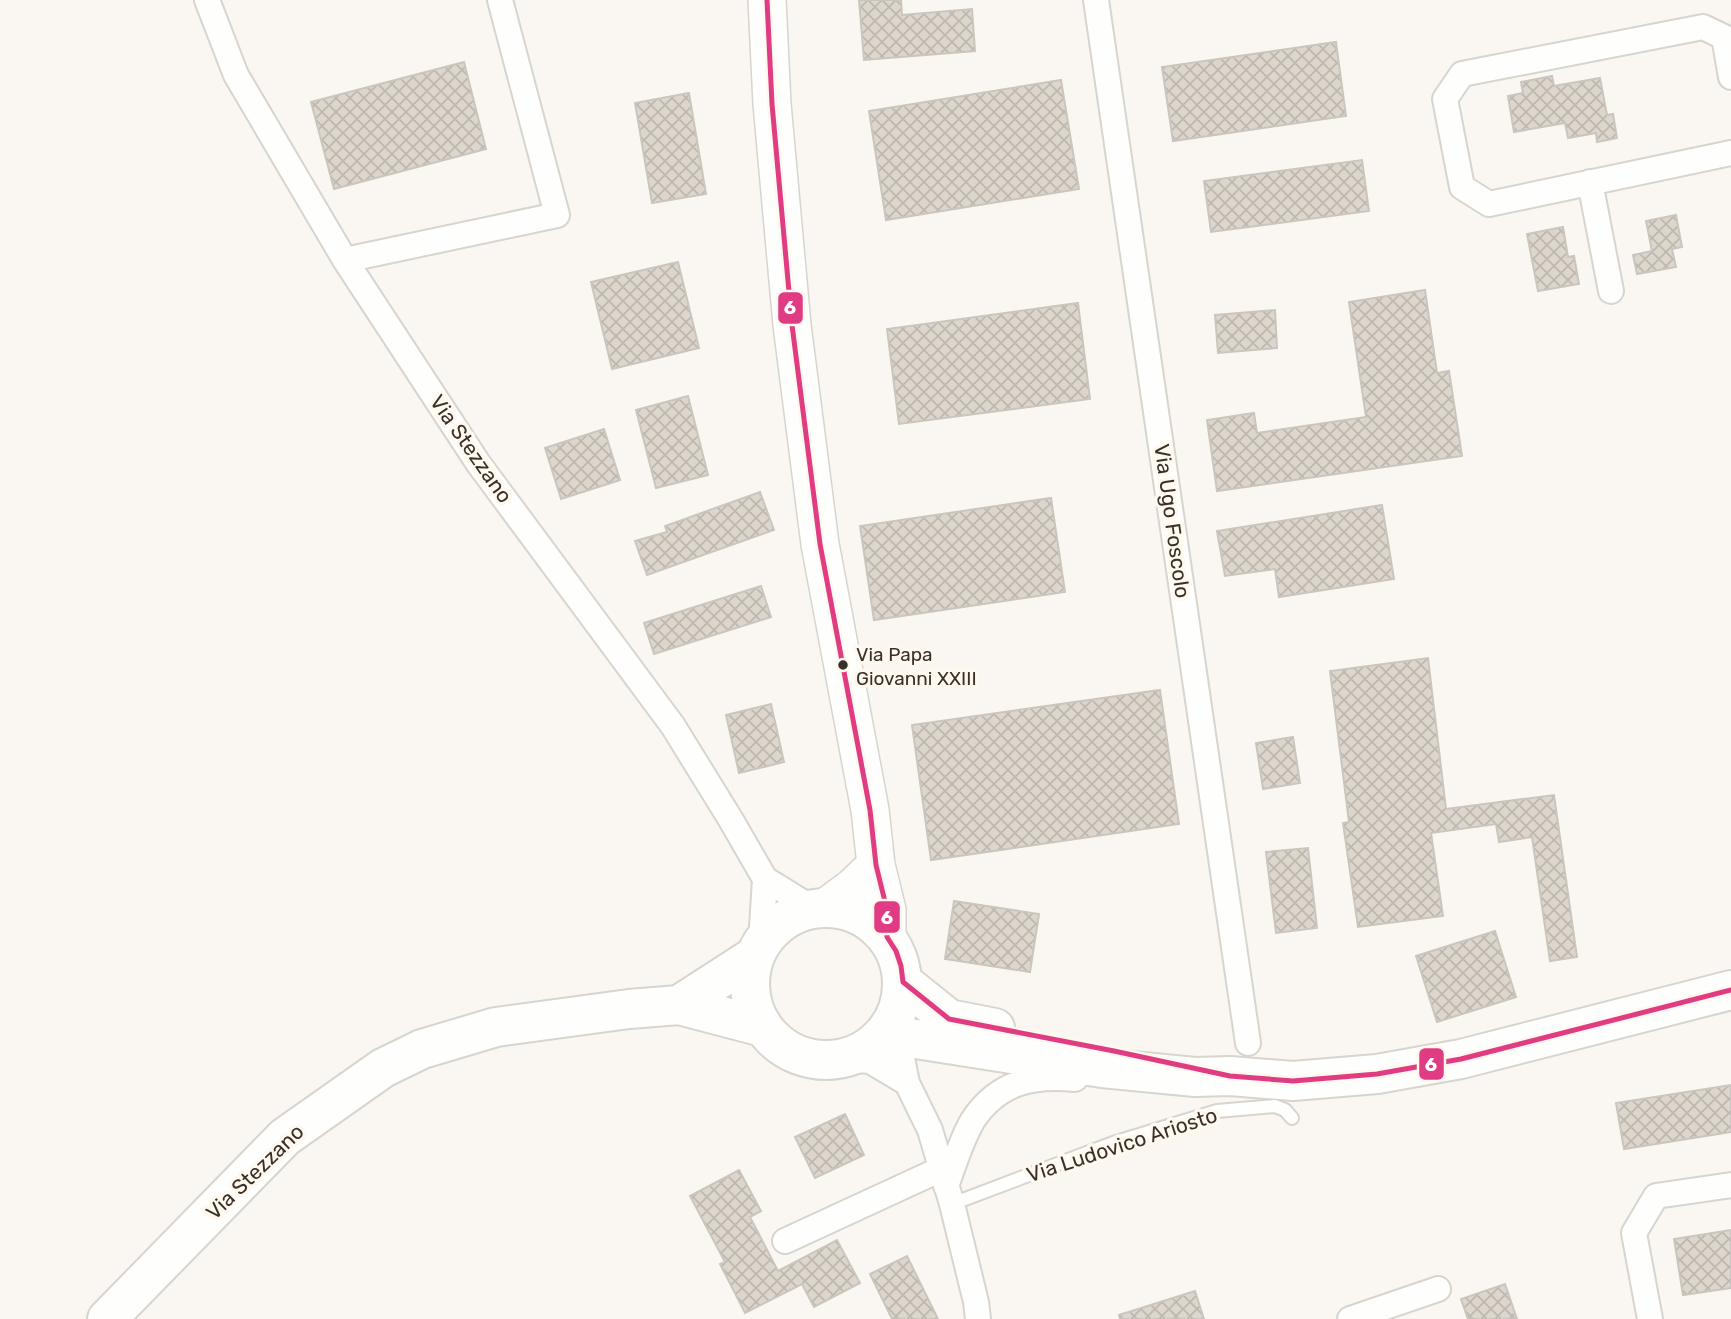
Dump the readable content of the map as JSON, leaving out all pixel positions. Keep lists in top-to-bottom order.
{
  "streets": {
    "main road": ["Via Stezzano"],
    "street": ["Via Ugo Foscolo"],
    "lane": ["Via Ludovico Ariosto"]
  },
  "places": ["Via Papa Giovanni XXIII"],
  "lines": ["transit line 6"]
}
